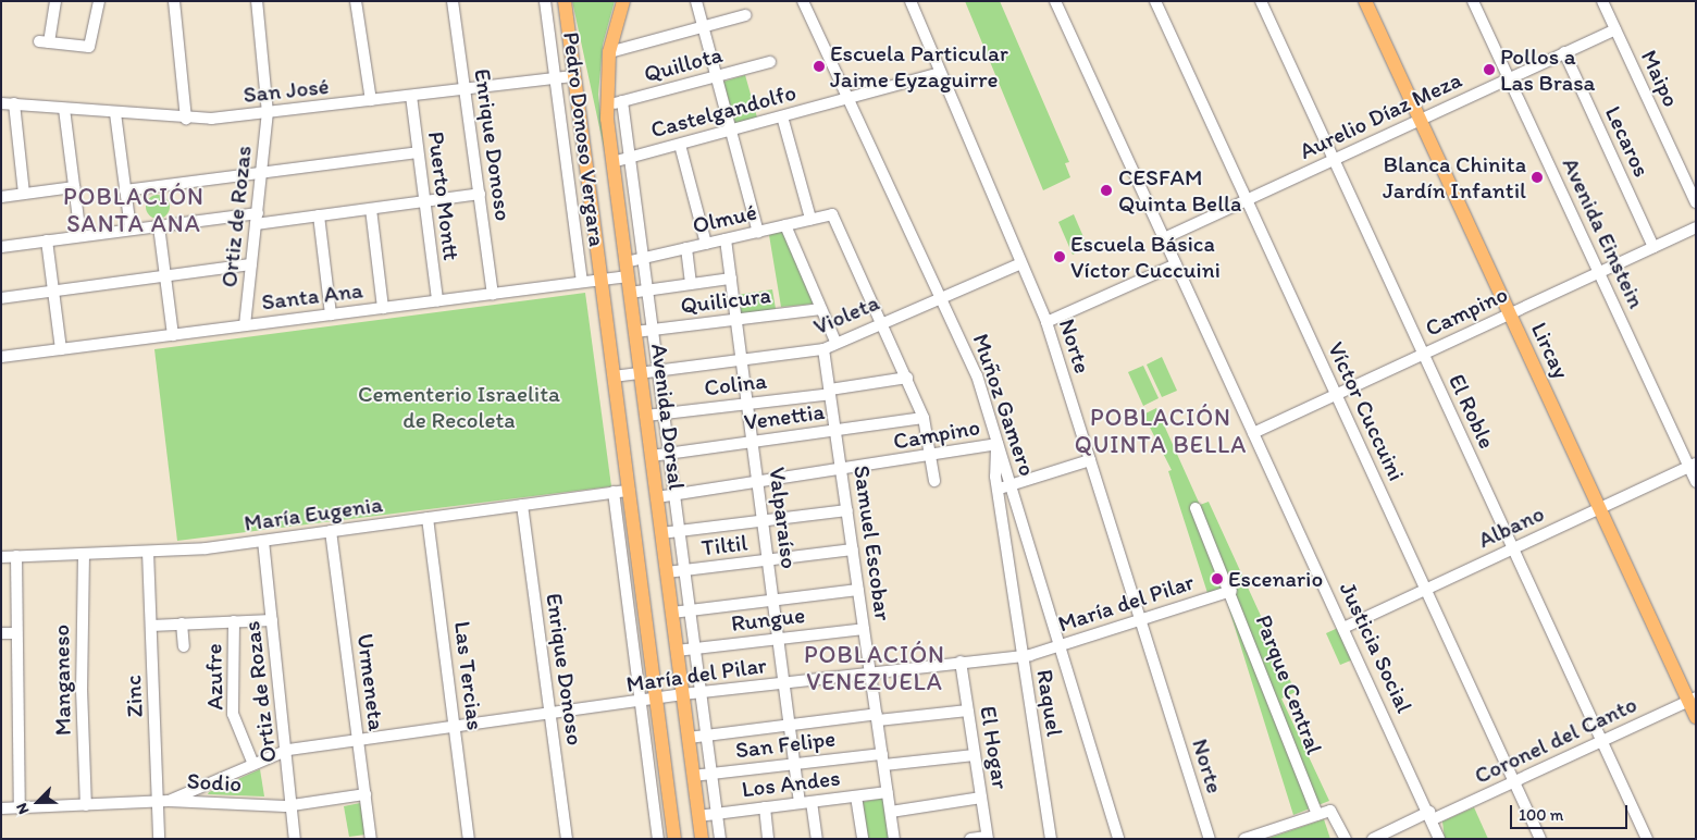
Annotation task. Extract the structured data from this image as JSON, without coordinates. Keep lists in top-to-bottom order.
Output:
{
  "streets": {
    "main road": ["Lircay", "Avenida Dorsal"],
    "street": [
      "Quillota",
      "Maipo",
      "San José",
      "Castelgandolfo",
      "Aurelio Díaz Meza",
      "Pedro Donoso Vergara",
      "Lecaros",
      "Enrique Donoso",
      "Puerto Montt",
      "Ortiz de Rozas",
      "Olmué",
      "Avenida Einstein",
      "Santa Ana",
      "Quilicura",
      "Campino",
      "Violeta",
      "Norte",
      "Colina",
      "Muñoz Gamero",
      "Víctor Cuccuini",
      "El Roble",
      "Venettia",
      "María Eugenia",
      "Valparaíso",
      "Albano",
      "Samuel Escobar",
      "Tiltil",
      "María del Pilar",
      "Rungue",
      "Justicia Social",
      "Las Tercias",
      "Azufre",
      "Manganeso",
      "Urmeneta",
      "Parque Central",
      "Zinc",
      "Raquel",
      "Coronel del Canto",
      "San Felipe",
      "El Hogar",
      "Sodio",
      "Los Andes"
    ]
  },
  "crossings": [
    ["Quillota", "Avenida Dorsal"],
    ["Maipo", "Aurelio Díaz Meza"],
    ["San José", "Pedro Donoso Vergara"],
    ["San José", "Enrique Donoso"],
    ["San José", "Puerto Montt"],
    ["San José", "Ortiz de Rozas"],
    ["San José", "Avenida Dorsal"],
    ["Castelgandolfo", "Norte"],
    ["Castelgandolfo", "Muñoz Gamero"],
    ["Castelgandolfo", "Avenida Dorsal"],
    ["Aurelio Díaz Meza", "Lecaros"],
    ["Aurelio Díaz Meza", "Avenida Einstein"],
    ["Aurelio Díaz Meza", "Lircay"],
    ["Aurelio Díaz Meza", "Víctor Cuccuini"],
    ["Aurelio Díaz Meza", "El Roble"],
    ["Aurelio Díaz Meza", "Justicia Social"],
    ["Pedro Donoso Vergara", "Santa Ana"],
    ["Lecaros", "Campino"],
    ["Enrique Donoso", "Santa Ana"],
    ["Enrique Donoso", "María Eugenia"],
    ["Enrique Donoso", "María del Pilar"],
    ["Puerto Montt", "Santa Ana"],
    ["Ortiz de Rozas", "Santa Ana"],
    ["Ortiz de Rozas", "María Eugenia"],
    ["Ortiz de Rozas", "María del Pilar"],
    ["Ortiz de Rozas", "Sodio"],
    ["Olmué", "Violeta"],
    ["Olmué", "Avenida Dorsal"],
    ["Olmué", "Valparaíso"],
    ["Avenida Einstein", "Campino"],
    ["Avenida Einstein", "Albano"],
    ["Santa Ana", "Avenida Dorsal"],
    ["Quilicura", "Avenida Dorsal"],
    ["Quilicura", "Valparaíso"],
    ["Campino", "Lircay"],
    ["Campino", "Muñoz Gamero"],
    ["Campino", "Víctor Cuccuini"],
    ["Campino", "El Roble"],
    ["Campino", "Avenida Dorsal"],
    ["Campino", "Valparaíso"],
    ["Campino", "Samuel Escobar"],
    ["Campino", "Justicia Social"],
    ["Campino", "Raquel"],
    ["Violeta", "Norte"],
    ["Violeta", "Muñoz Gamero"],
    ["Violeta", "Avenida Dorsal"],
    ["Violeta", "Valparaíso"],
    ["Violeta", "Samuel Escobar"],
    ["Norte", "María del Pilar"],
    ["Lircay", "Albano"],
    ["Lircay", "Coronel del Canto"],
    ["Colina", "Avenida Dorsal"],
    ["Colina", "Valparaíso"],
    ["Colina", "Samuel Escobar"],
    ["Muñoz Gamero", "María del Pilar"],
    ["Muñoz Gamero", "Raquel"],
    ["Víctor Cuccuini", "Albano"],
    ["Víctor Cuccuini", "Coronel del Canto"],
    ["El Roble", "Albano"],
    ["El Roble", "Coronel del Canto"],
    ["Avenida Dorsal", "Venettia"],
    ["Avenida Dorsal", "María Eugenia"],
    ["Avenida Dorsal", "Tiltil"],
    ["Avenida Dorsal", "María del Pilar"],
    ["Avenida Dorsal", "Rungue"],
    ["Avenida Dorsal", "San Felipe"],
    ["Avenida Dorsal", "Los Andes"],
    ["Venettia", "Valparaíso"],
    ["Venettia", "Samuel Escobar"],
    ["María Eugenia", "Las Tercias"],
    ["María Eugenia", "Manganeso"],
    ["María Eugenia", "Urmeneta"],
    ["María Eugenia", "Zinc"],
    ["Valparaíso", "Tiltil"],
    ["Valparaíso", "María del Pilar"],
    ["Valparaíso", "Rungue"],
    ["Valparaíso", "San Felipe"],
    ["Valparaíso", "Los Andes"],
    ["Albano", "Justicia Social"],
    ["Samuel Escobar", "Tiltil"],
    ["Samuel Escobar", "María del Pilar"],
    ["Samuel Escobar", "Rungue"],
    ["Samuel Escobar", "San Felipe"],
    ["Samuel Escobar", "Los Andes"],
    ["María del Pilar", "Las Tercias"],
    ["María del Pilar", "Azufre"],
    ["María del Pilar", "Manganeso"],
    ["María del Pilar", "Urmeneta"],
    ["María del Pilar", "Parque Central"],
    ["María del Pilar", "Zinc"],
    ["María del Pilar", "Raquel"],
    ["María del Pilar", "El Hogar"],
    ["María del Pilar", "Sodio"],
    ["Justicia Social", "Coronel del Canto"],
    ["Urmeneta", "Sodio"],
    ["Zinc", "Sodio"],
    ["San Felipe", "El Hogar"]
  ],
  "districts": ["POBLACIÓN SANTA ANA", "POBLACIÓN QUINTA BELLA", "POBLACIÓN VENEZUELA"],
  "parks": ["Cementerio Israelita de Recoleta"],
  "places": [
    "Escuela Particular Jaime Eyzaguirre",
    "Pollos a Las Brasa",
    "Blanca Chinita Jardín Infantil",
    "CESFAM Quinta Bella",
    "Escuela Básica Víctor Cuccuini",
    "Escenario"
  ],
  "scale_bar": "100 m",
  "north": "bottom left"
}
